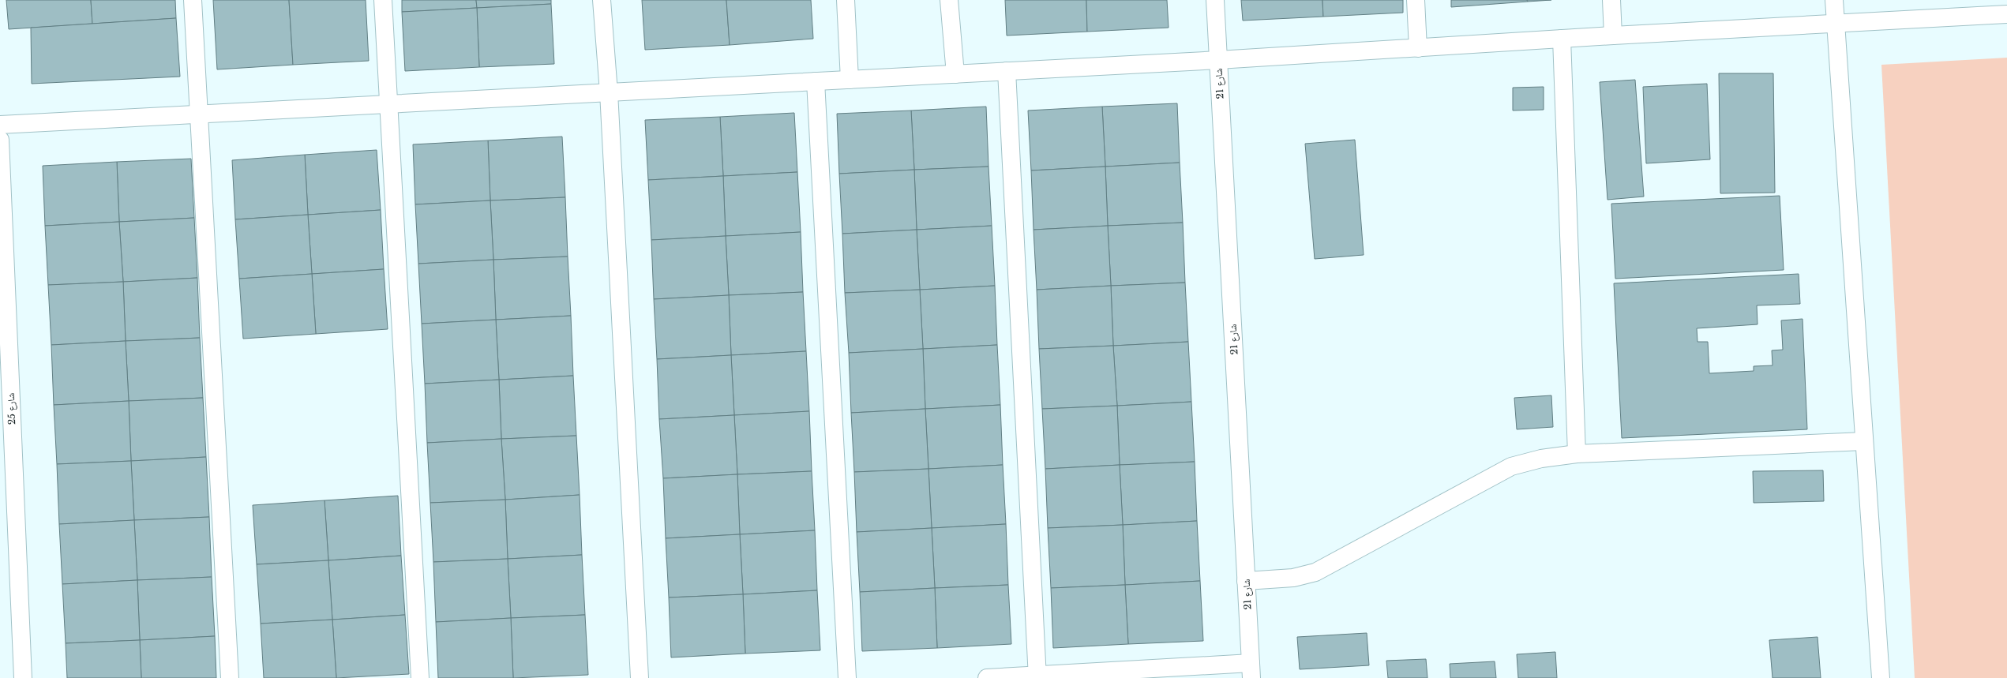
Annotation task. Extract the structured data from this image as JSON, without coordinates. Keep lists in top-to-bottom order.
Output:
{
  "streets": {
    "street": ["شارع 21", "شارع 25"]
  }
}
